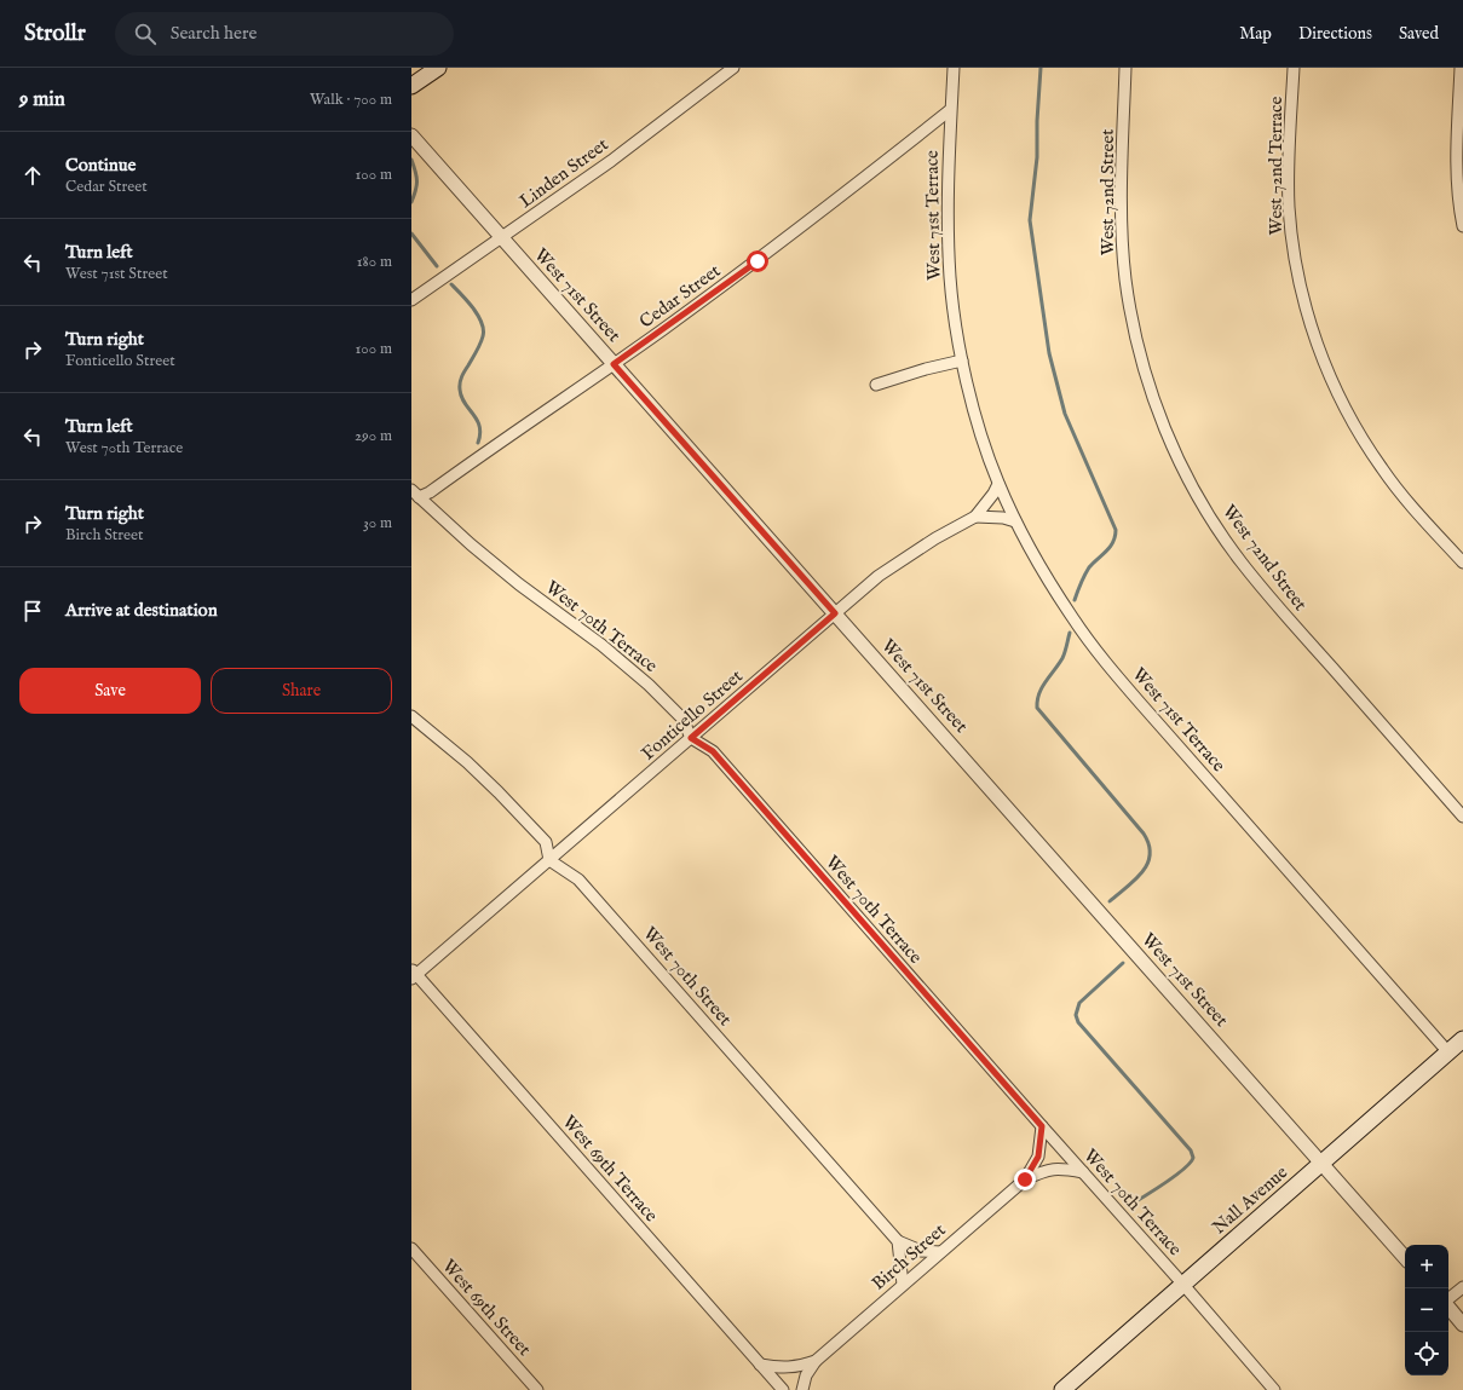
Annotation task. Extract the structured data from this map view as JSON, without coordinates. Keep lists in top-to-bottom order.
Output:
{
  "streets": {
    "main road": ["Nall Avenue"],
    "street": [
      "West 72nd Terrace",
      "Linden Street",
      "West 72nd Street",
      "West 71st Terrace",
      "West 71st Street",
      "Cedar Street",
      "West 70th Terrace",
      "Fonticello Street",
      "West 70th Street",
      "West 69th Terrace",
      "Birch Street",
      "West 69th Street"
    ]
  },
  "crossings": [
    ["Linden Street", "West 71st Street"],
    ["West 71st Terrace", "Cedar Street"],
    ["West 71st Terrace", "Fonticello Street"],
    ["West 71st Terrace", "Nall Avenue"],
    ["West 71st Street", "Cedar Street"],
    ["West 71st Street", "Fonticello Street"],
    ["West 71st Street", "Nall Avenue"],
    ["Cedar Street", "West 70th Terrace"],
    ["West 70th Terrace", "Fonticello Street"],
    ["West 70th Terrace", "Nall Avenue"],
    ["West 70th Terrace", "Birch Street"],
    ["Fonticello Street", "West 70th Street"],
    ["Fonticello Street", "West 69th Terrace"],
    ["West 69th Terrace", "Birch Street"]
  ],
  "page": {
    "header": "Strollr",
    "search": "Search here",
    "nav": ["Map", "Directions", "Saved"],
    "heading": ["9 min", "Walk · 700 m"],
    "list": [
      ["Continue", "Cedar Street", "100 m"],
      ["Turn left", "West 71st Street", "180 m"],
      ["Turn right", "Fonticello Street", "100 m"],
      ["Turn left", "West 70th Terrace", "290 m"],
      ["Turn right", "Birch Street", "30 m"],
      "Arrive at destination"
    ],
    "buttons": ["Save", "Share"],
    "map_buttons": ["+", "−"]
  }
}
